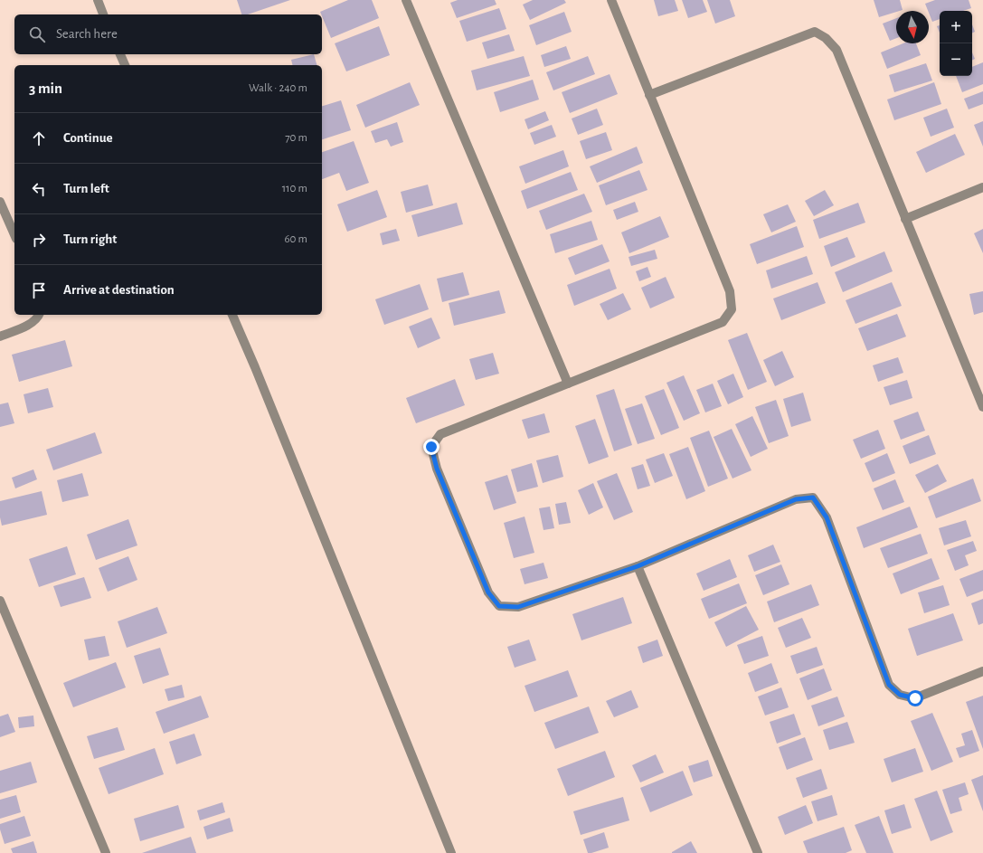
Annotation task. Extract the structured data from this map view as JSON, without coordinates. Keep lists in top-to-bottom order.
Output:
{
  "north": "bottom",
  "page": {
    "map_buttons": ["+", "−"],
    "search": "Search here",
    "heading": ["3 min", "Walk · 240 m"],
    "list": [
      ["Continue", "70 m"],
      ["Turn left", "110 m"],
      ["Turn right", "60 m"],
      "Arrive at destination"
    ]
  }
}
